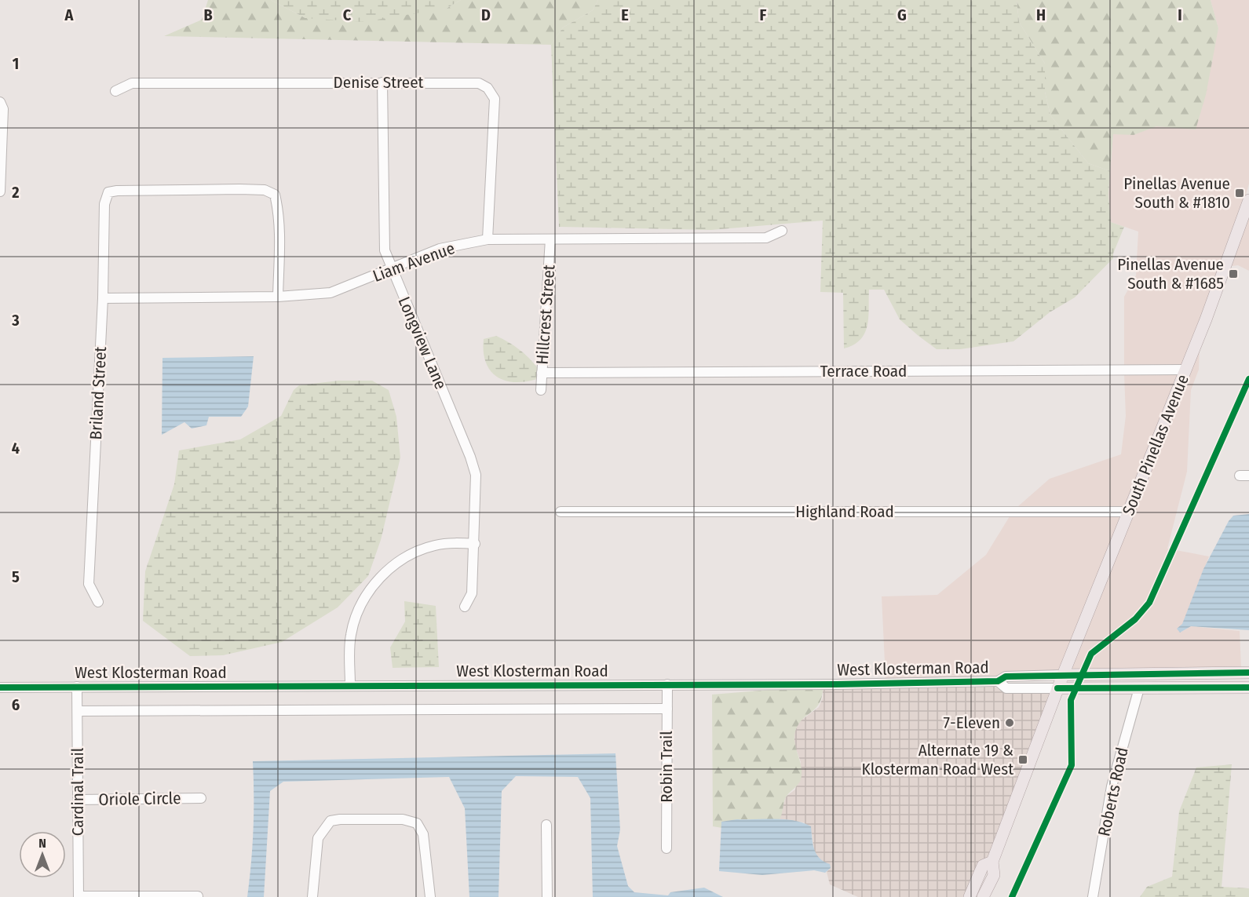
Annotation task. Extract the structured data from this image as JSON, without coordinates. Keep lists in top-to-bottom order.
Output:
{
  "streets": {
    "main road": ["South Pinellas Avenue"],
    "street": [
      "Denise Street",
      "Liam Avenue",
      "Hillcrest Street",
      "Longview Lane",
      "Terrace Road",
      "Briland Street",
      "Highland Road",
      "West Klosterman Road",
      "Robin Trail",
      "Cardinal Trail",
      "Roberts Road",
      "Oriole Circle"
    ]
  },
  "crossings": [
    ["Denise Street", "Liam Avenue"],
    ["Denise Street", "Longview Lane"],
    ["Liam Avenue", "Hillcrest Street"],
    ["Liam Avenue", "Longview Lane"],
    ["Liam Avenue", "Briland Street"],
    ["Hillcrest Street", "Terrace Road"],
    ["Terrace Road", "South Pinellas Avenue"],
    ["South Pinellas Avenue", "Highland Road"],
    ["South Pinellas Avenue", "West Klosterman Road"],
    ["West Klosterman Road", "Robin Trail"],
    ["West Klosterman Road", "Cardinal Trail"],
    ["Cardinal Trail", "Oriole Circle"]
  ],
  "places": {
    "transit": ["Pinellas Avenue South & #1810", "Pinellas Avenue South & #1685", "Alternate 19 & Klosterman Road West"],
    "other": ["7-Eleven"]
  },
  "north": "top",
  "grid": {
    "columns": [
      "A",
      "B",
      "C",
      "D",
      "E",
      "F",
      "G",
      "H",
      "I"
    ],
    "rows": [
      "1",
      "2",
      "3",
      "4",
      "5",
      "6"
    ]
  }
}
